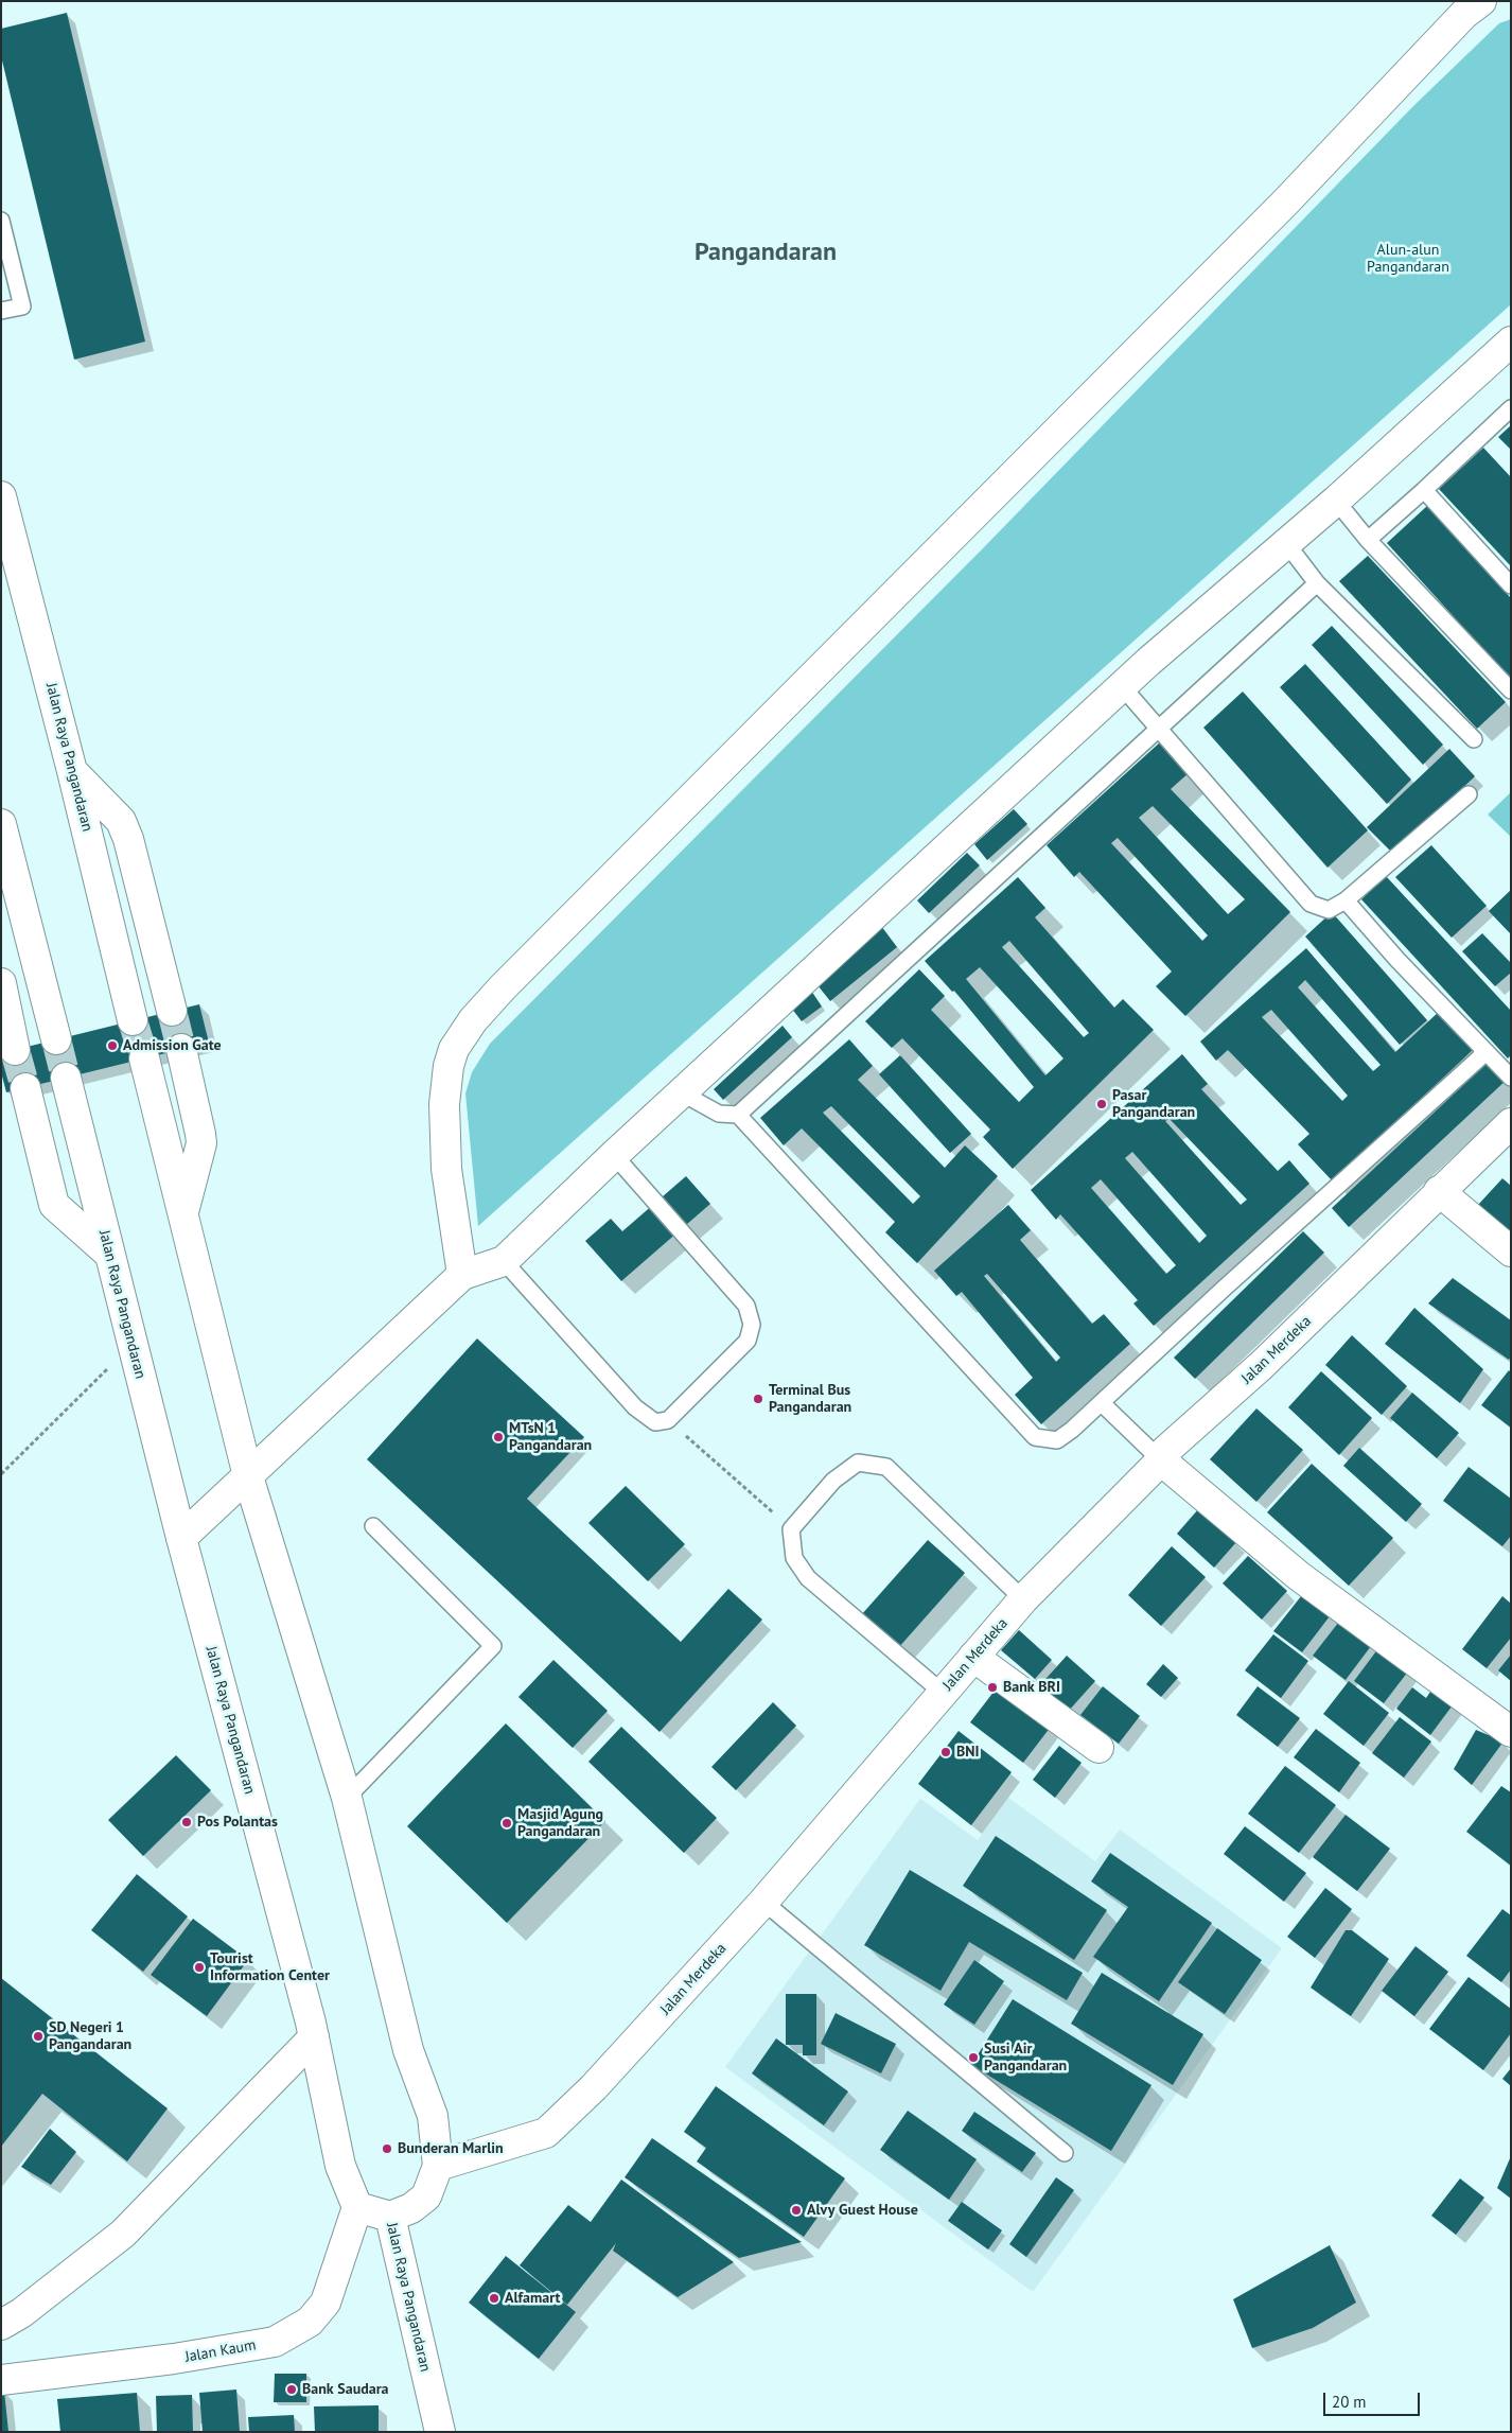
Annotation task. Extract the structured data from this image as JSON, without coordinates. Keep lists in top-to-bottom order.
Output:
{
  "streets": {
    "main road": ["Jalan Raya Pangandaran", "Jalan Merdeka", "Jalan Kaum"]
  },
  "crossings": [
    ["Jalan Raya Pangandaran", "Jalan Kaum"]
  ],
  "districts": ["Pangandaran"],
  "parks": ["Alun-alun Pangandaran"],
  "places": [
    "Admission Gate",
    "Pasar Pangandaran",
    "Terminal Bus Pangandaran",
    "MTsN 1 Pangandaran",
    "Bank BRI",
    "BNI",
    "Pos Polantas",
    "Masjid Agung Pangandaran",
    "Tourist Information Center",
    "SD Negeri 1 Pangandaran",
    "Susi Air Pangandaran",
    "Bunderan Marlin",
    "Alvy Guest House",
    "Alfamart",
    "Bank Saudara"
  ],
  "scale_bar": "20 m"
}
